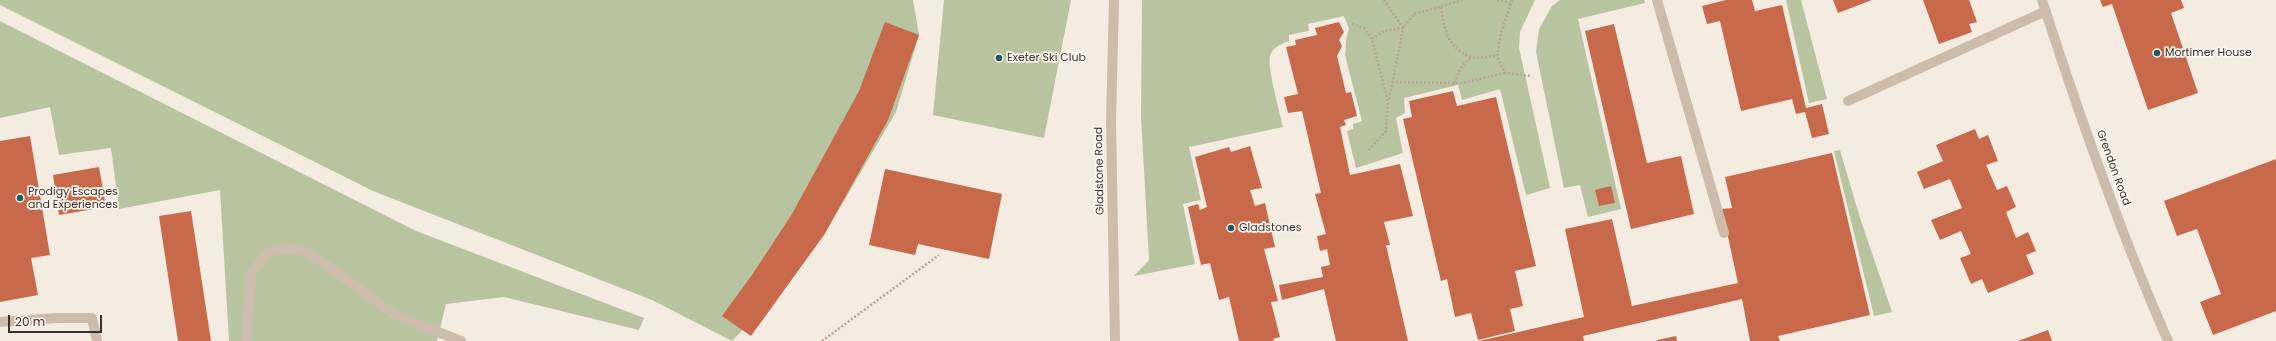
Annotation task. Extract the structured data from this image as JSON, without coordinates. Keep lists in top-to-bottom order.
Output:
{
  "streets": {
    "street": ["Grendon Road", "Gladstone Road"]
  },
  "places": [
    "Mortimer House",
    "Exeter Ski Club",
    "Prodigy Escapes and Experiences",
    "Gladstones"
  ],
  "scale_bar": "20 m"
}
